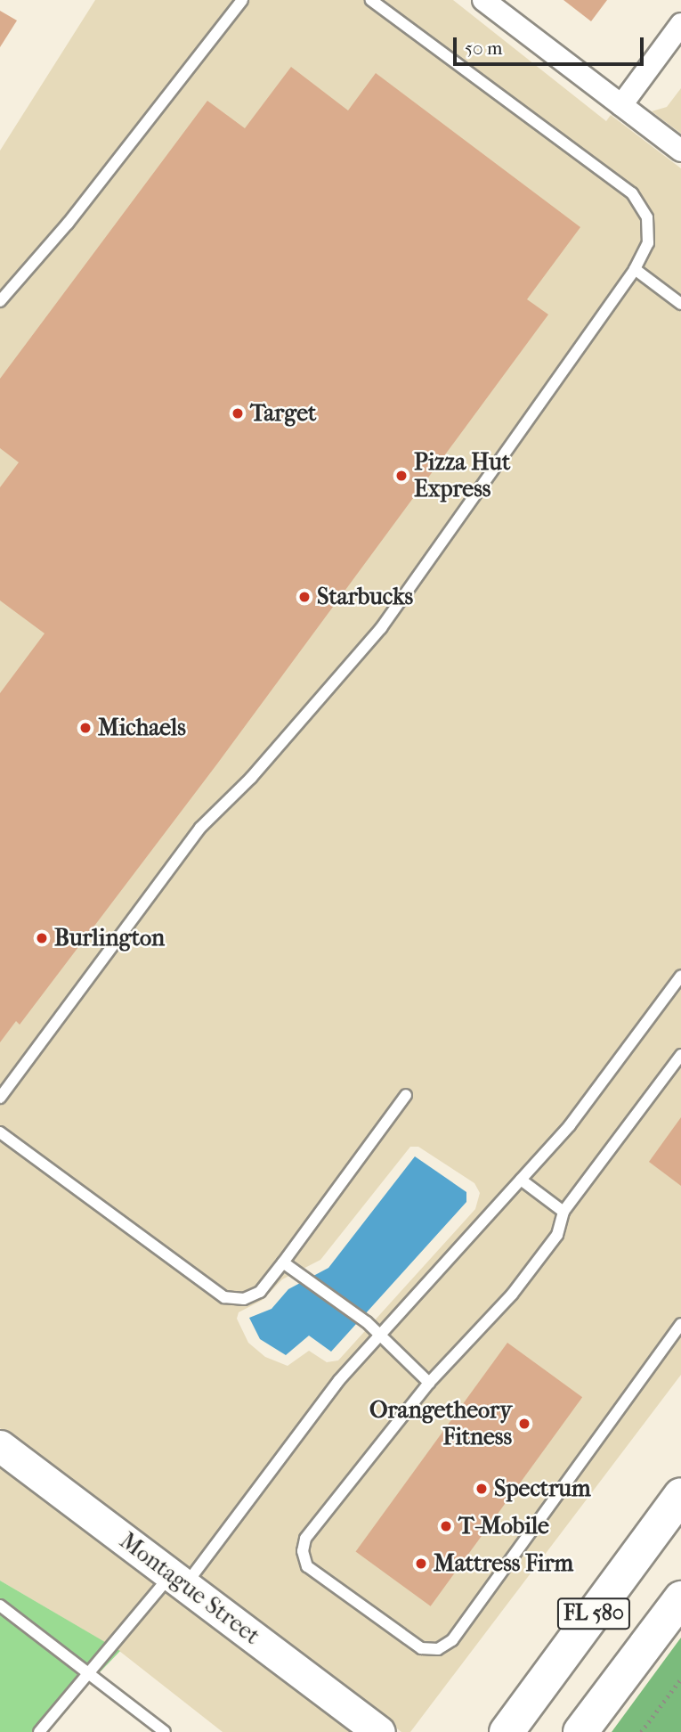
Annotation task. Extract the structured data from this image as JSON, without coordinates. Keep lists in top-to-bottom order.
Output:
{
  "streets": {
    "main road": ["FL 580"],
    "street": ["Montague Street"]
  },
  "places": [
    "Target",
    "Pizza Hut Express",
    "Starbucks",
    "Michaels",
    "Burlington",
    "Orangetheory Fitness",
    "Spectrum",
    "T-Mobile",
    "Mattress Firm"
  ],
  "scale_bar": "50 m"
}
